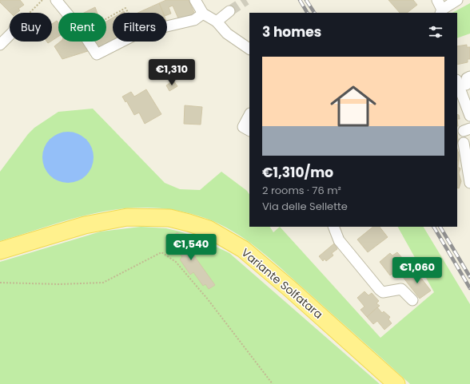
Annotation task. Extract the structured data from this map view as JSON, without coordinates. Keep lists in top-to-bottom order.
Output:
{
  "streets": {
    "main road": ["Variante Solfatara"]
  },
  "page": {
    "chip": ["Buy", "Rent", "Filters"],
    "heading": "3 homes",
    "list": [
      {
        "name": "€1,310/mo",
        "note": "2 rooms · 76 m² · Via delle Sellette"
      }
    ],
    "price": ["€1,310", "€1,540", "€1,060"]
  }
}
